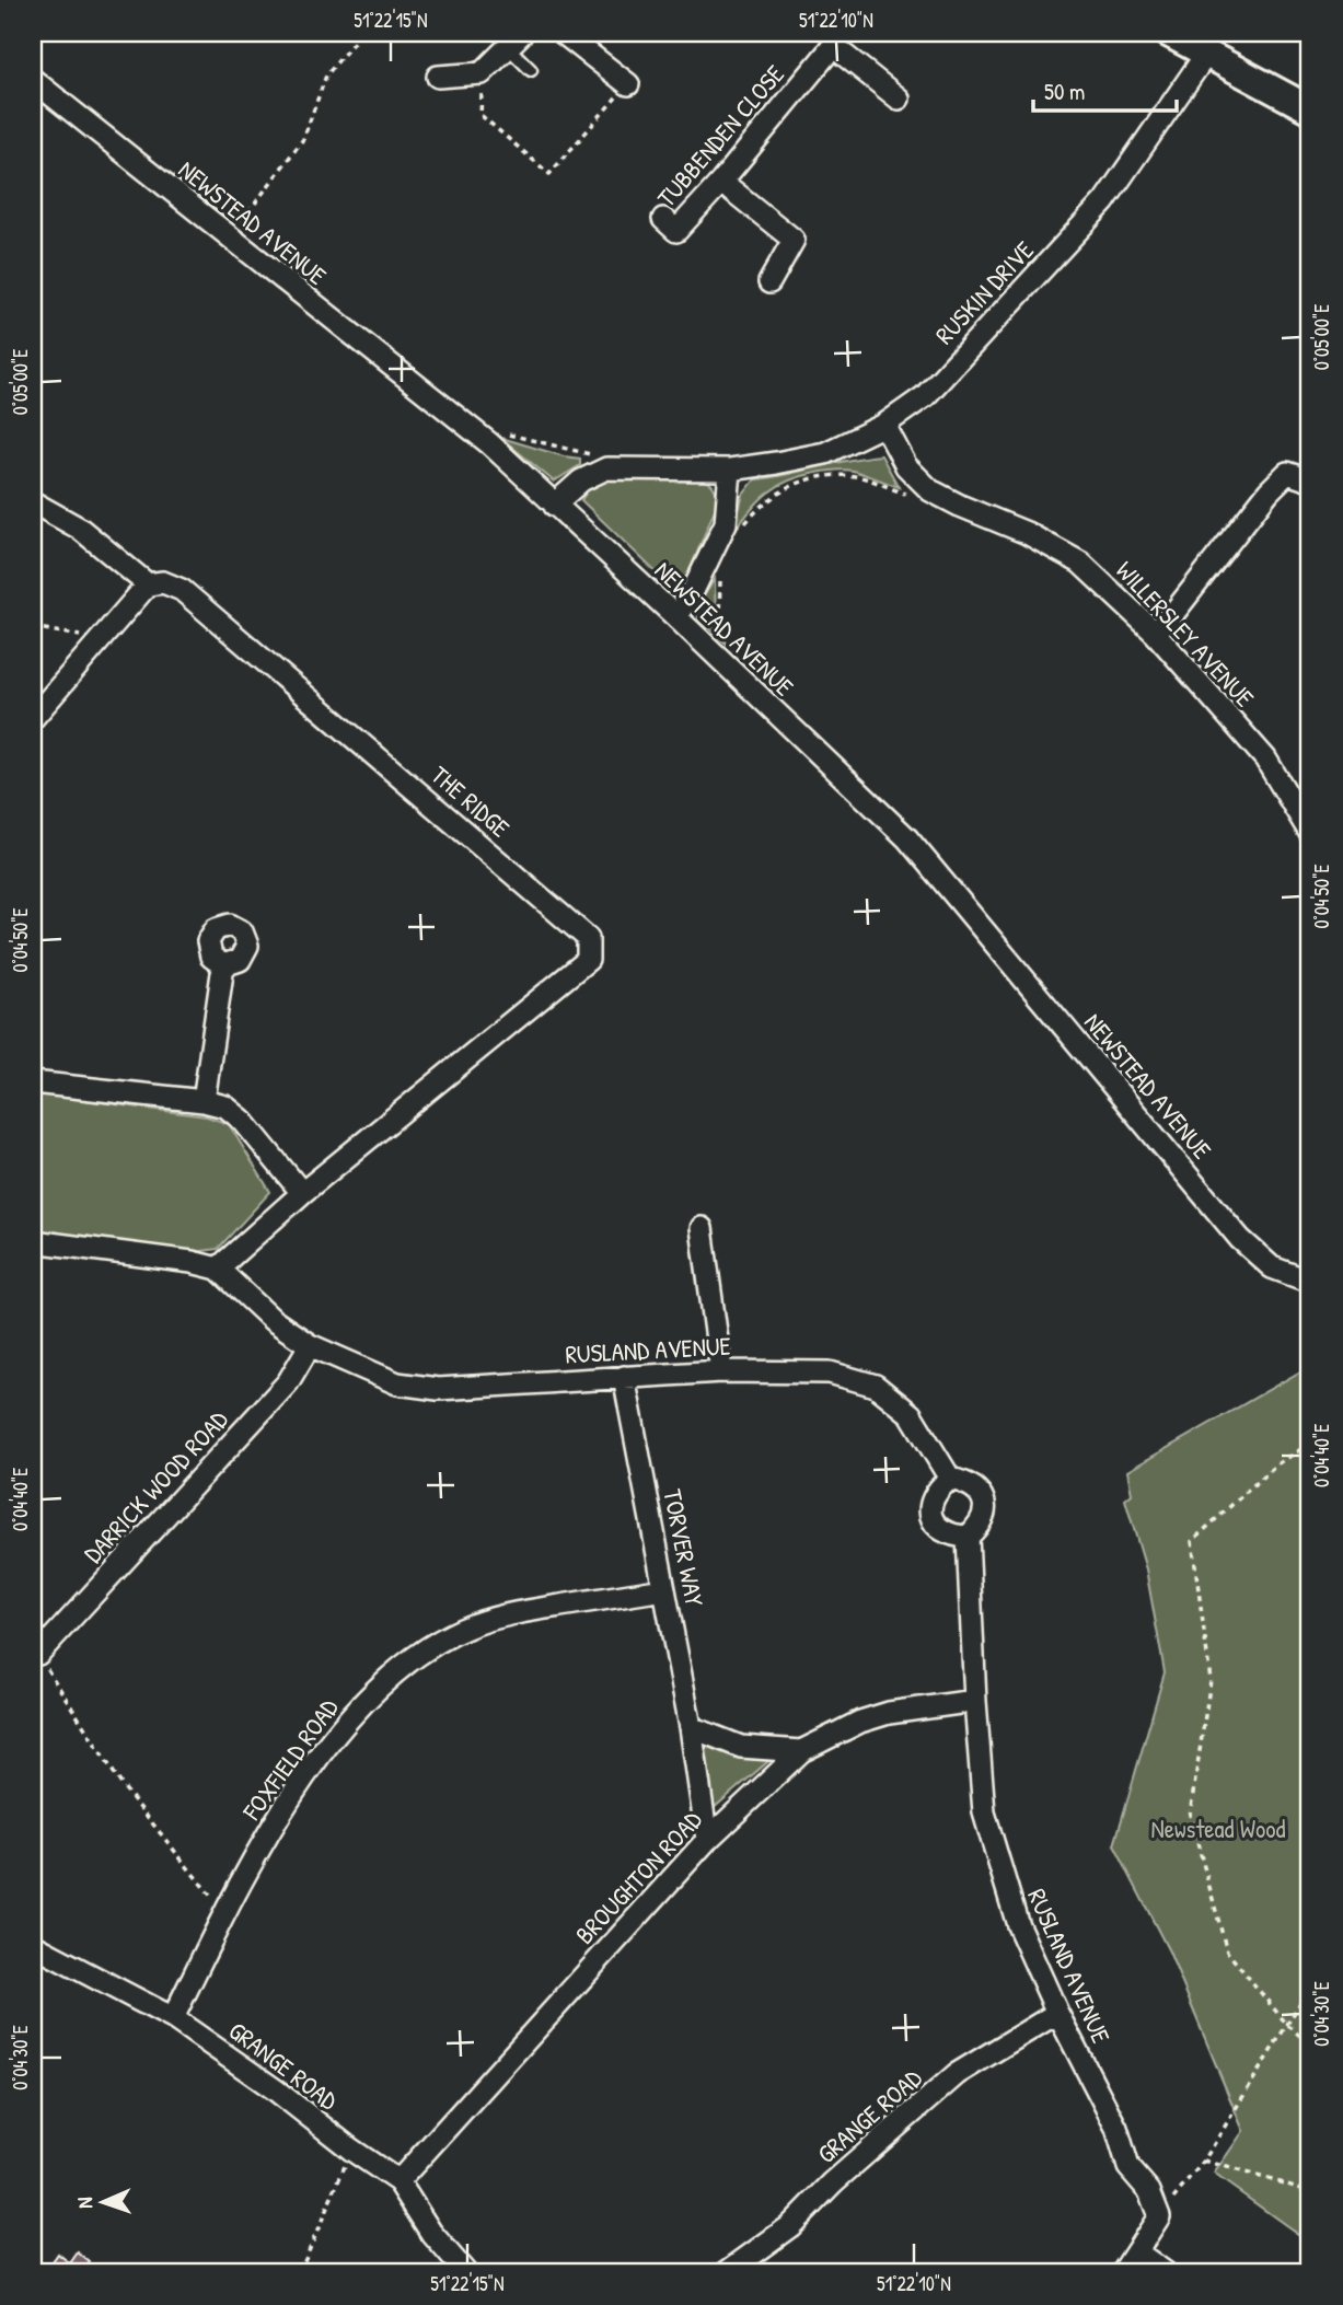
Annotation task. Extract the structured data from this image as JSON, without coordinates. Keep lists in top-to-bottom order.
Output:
{
  "streets": {
    "street": [
      "TUBBENDEN CLOSE",
      "NEWSTEAD AVENUE",
      "RUSKIN DRIVE",
      "WILLERSLEY AVENUE",
      "THE RIDGE",
      "RUSLAND AVENUE",
      "DARRICK WOOD ROAD",
      "TORVER WAY",
      "FOXFIELD ROAD",
      "BROUGHTON ROAD",
      "GRANGE ROAD"
    ]
  },
  "crossings": [
    ["RUSKIN DRIVE", "WILLERSLEY AVENUE"],
    ["RUSLAND AVENUE", "DARRICK WOOD ROAD"],
    ["RUSLAND AVENUE", "TORVER WAY"],
    ["RUSLAND AVENUE", "BROUGHTON ROAD"],
    ["RUSLAND AVENUE", "GRANGE ROAD"],
    ["TORVER WAY", "FOXFIELD ROAD"],
    ["TORVER WAY", "BROUGHTON ROAD"],
    ["FOXFIELD ROAD", "GRANGE ROAD"],
    ["BROUGHTON ROAD", "GRANGE ROAD"]
  ],
  "parks": ["Newstead Wood"],
  "scale_bar": "50 m",
  "north": "left",
  "coordinates": [
    "51°22'15\"N",
    "51°22'10\"N",
    "0°05'00\"E",
    "0°04'50\"E",
    "0°04'40\"E",
    "0°04'30\"E"
  ]
}
